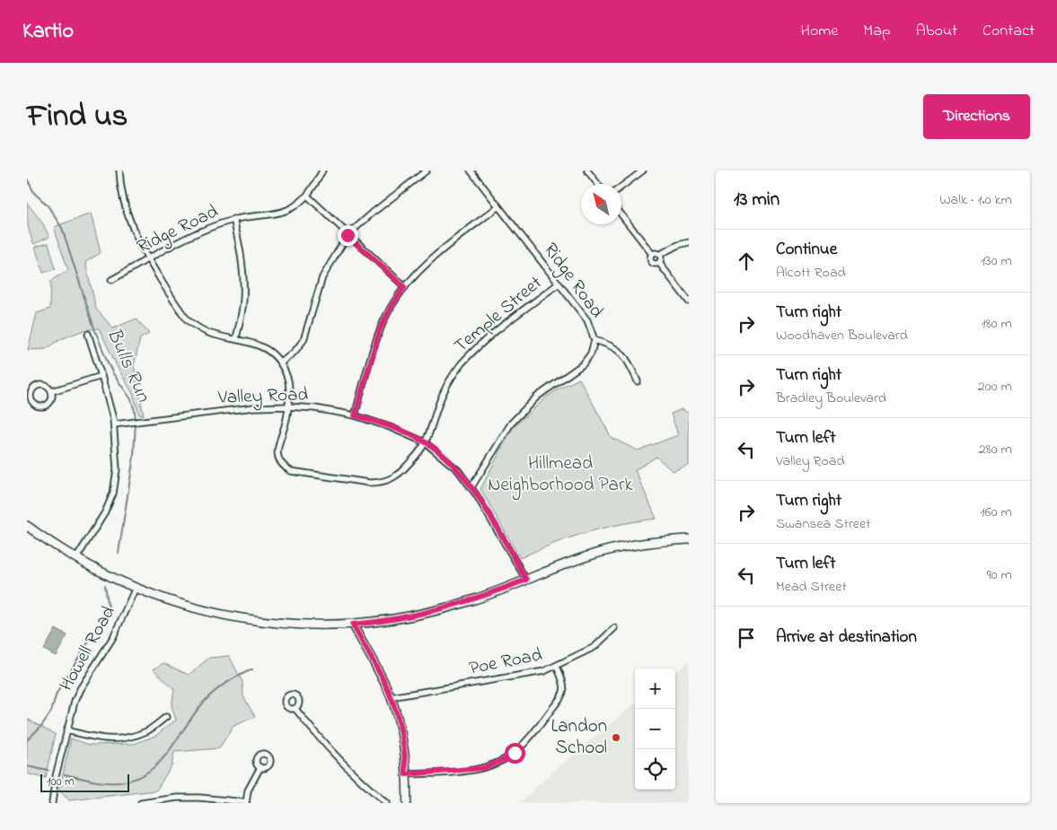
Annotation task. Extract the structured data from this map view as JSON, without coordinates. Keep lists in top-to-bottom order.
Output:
{
  "streets": {
    "street": [
      "Ridge Road",
      "Temple Street",
      "Valley Road",
      "Howell Road",
      "Poe Road"
    ]
  },
  "crossings": [
    ["Ridge Road", "Temple Street"],
    ["Ridge Road", "Valley Road"],
    ["Temple Street", "Valley Road"]
  ],
  "water": ["Bulls Run"],
  "parks": ["Hillmead Neighborhood Park"],
  "places": ["Landon School"],
  "scale_bar": "100 m",
  "north": "top left",
  "page": {
    "header": "Kartio",
    "nav": [
      "Home",
      "Map",
      "About",
      "Contact"
    ],
    "title": "Find us",
    "buttons": "Directions",
    "heading": ["13 min", "Walk · 1.0 km"],
    "list": [
      ["Continue", "Alcott Road", "130 m"],
      ["Turn right", "Woodhaven Boulevard", "180 m"],
      ["Turn right", "Bradley Boulevard", "200 m"],
      ["Turn left", "Valley Road", "280 m"],
      ["Turn right", "Swansea Street", "160 m"],
      ["Turn left", "Mead Street", "90 m"],
      "Arrive at destination"
    ],
    "map_buttons": ["+", "−"],
    "scale": "100 m"
  }
}
